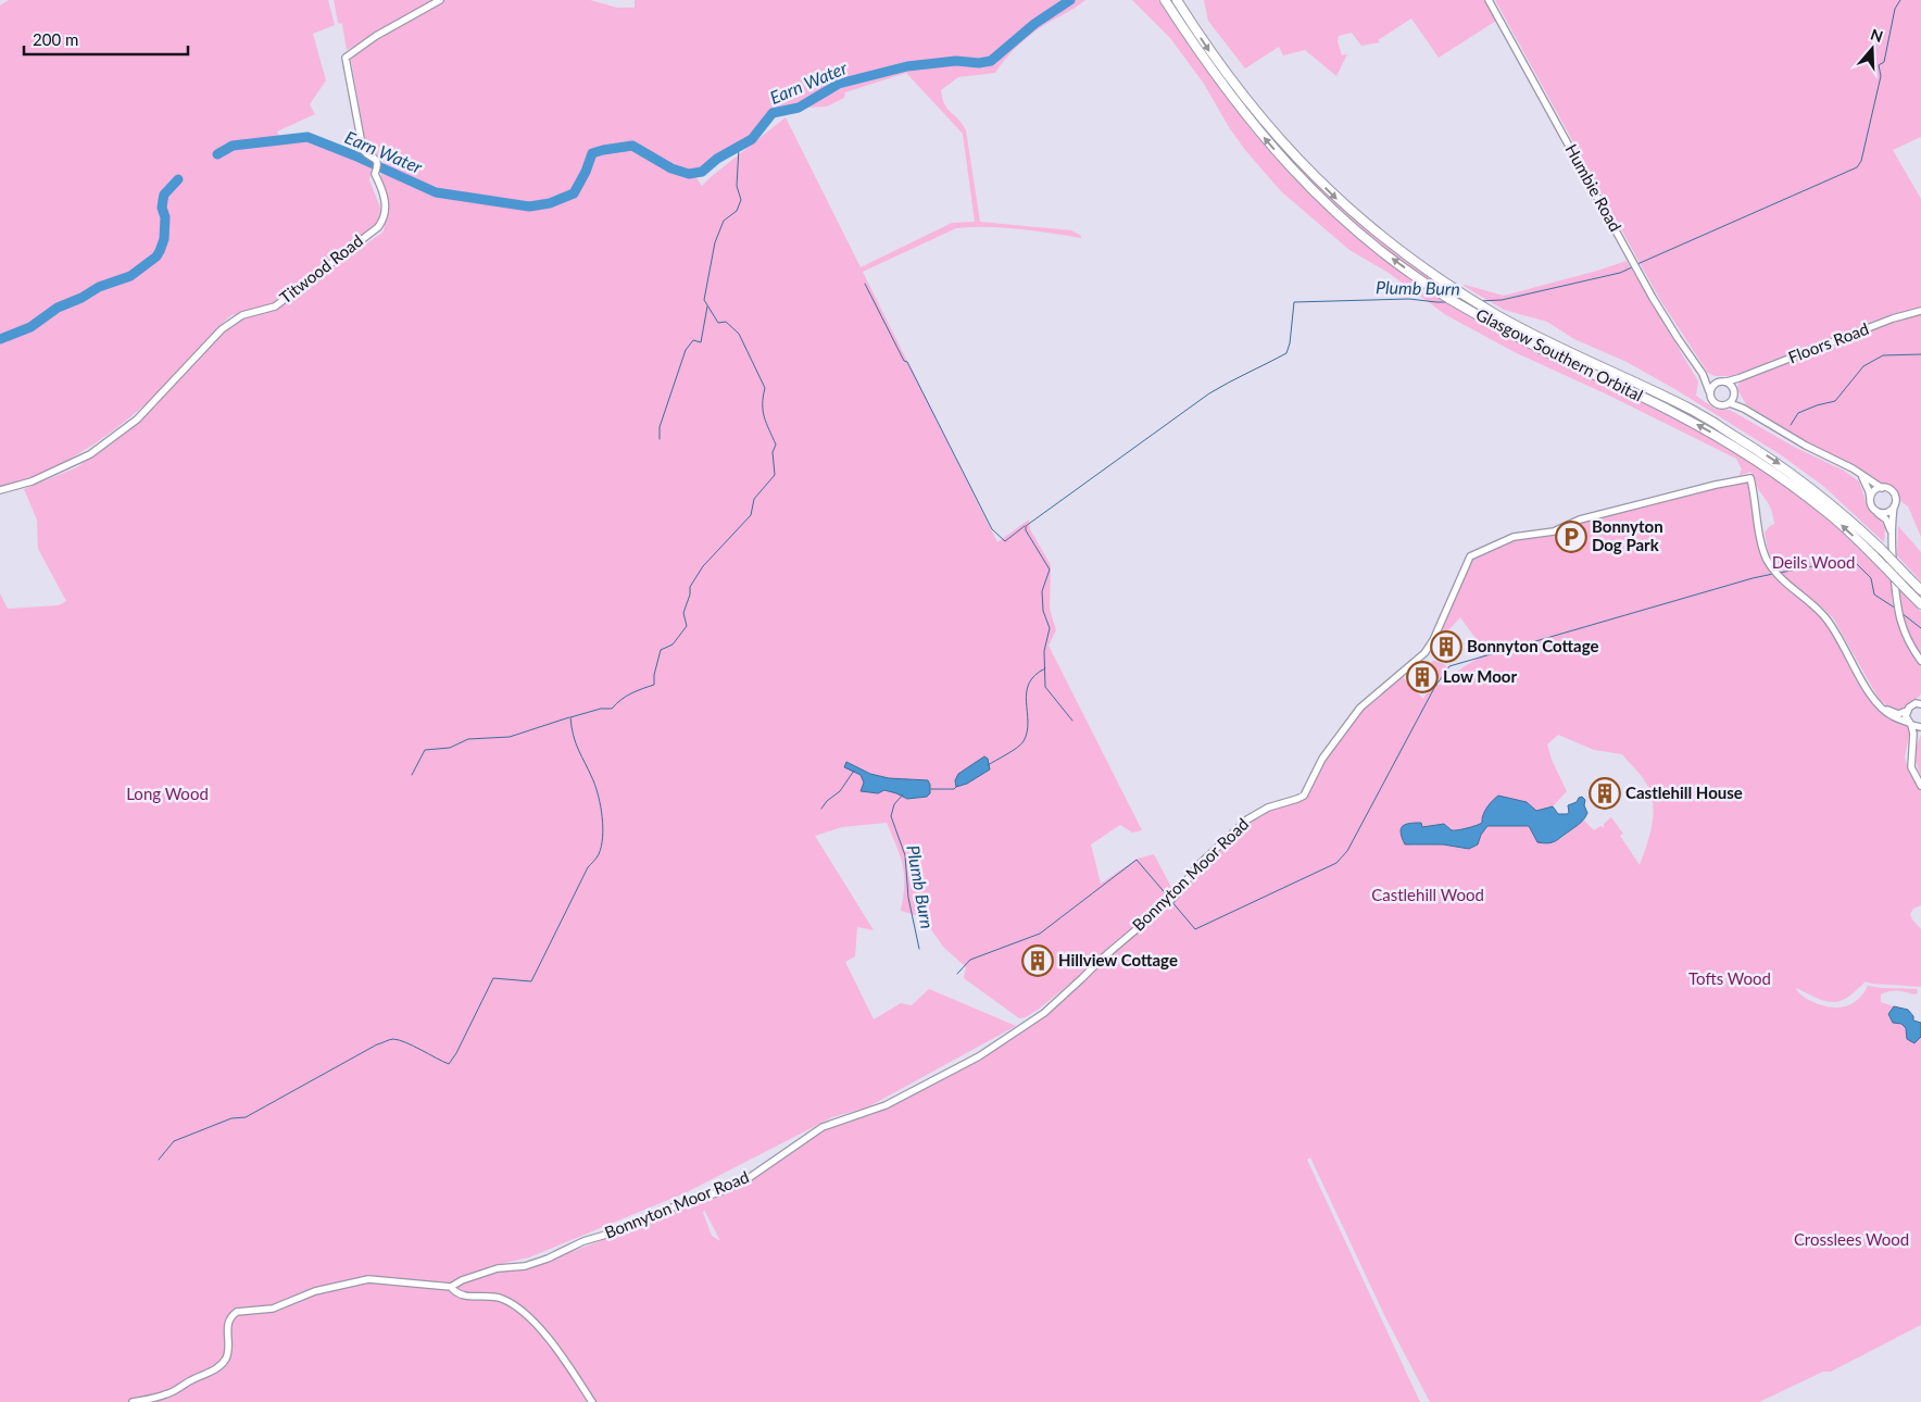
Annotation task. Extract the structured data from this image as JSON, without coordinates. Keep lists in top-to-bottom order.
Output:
{
  "streets": {
    "highway": ["Glasgow Southern Orbital"],
    "street": [
      "Humbie Road",
      "Titwood Road",
      "Floors Road",
      "Bonnyton Moor Road"
    ]
  },
  "crossings": [
    ["Humbie Road", "Floors Road"]
  ],
  "water": ["Earn Water", "Plumb Burn"],
  "parks": [
    "Deils Wood",
    "Long Wood",
    "Castlehill Wood",
    "Tofts Wood",
    "Crosslees Wood"
  ],
  "places": {
    "parking": ["Bonnyton Dog Park"],
    "building": [
      "Bonnyton Cottage",
      "Low Moor",
      "Castlehill House",
      "Hillview Cottage"
    ]
  },
  "scale_bar": "200 m",
  "north": "top"
}
